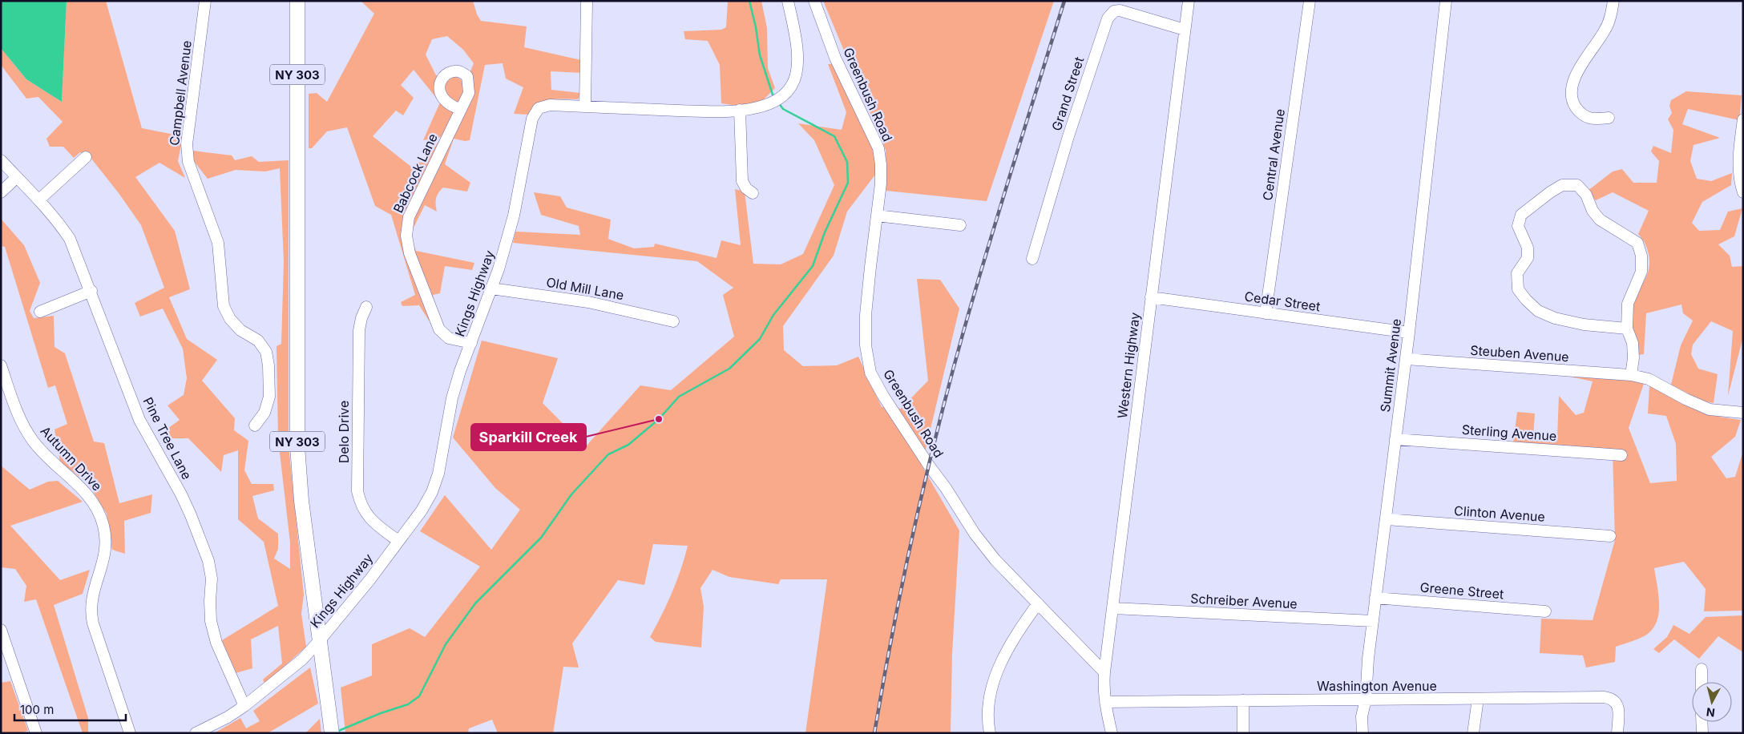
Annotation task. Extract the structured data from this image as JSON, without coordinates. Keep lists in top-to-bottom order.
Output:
{
  "streets": {
    "main road": ["NY 303"],
    "street": [
      "Campbell Avenue",
      "Grand Street",
      "Greenbush Road",
      "Central Avenue",
      "Babcock Lane",
      "Old Mill Lane",
      "Kings Highway",
      "Cedar Street",
      "Steuben Avenue",
      "Western Highway",
      "Summit Avenue",
      "Delo Drive",
      "Sterling Avenue",
      "Pine Tree Lane",
      "Autumn Drive",
      "Clinton Avenue",
      "Greene Street",
      "Schreiber Avenue",
      "Washington Avenue"
    ]
  },
  "crossings": [
    ["NY 303", "Kings Highway"],
    ["Grand Street", "Western Highway"],
    ["Greenbush Road", "Western Highway"],
    ["Central Avenue", "Cedar Street"],
    ["Babcock Lane", "Kings Highway"],
    ["Old Mill Lane", "Kings Highway"],
    ["Kings Highway", "Delo Drive"],
    ["Kings Highway", "Pine Tree Lane"],
    ["Cedar Street", "Western Highway"],
    ["Cedar Street", "Summit Avenue"],
    ["Steuben Avenue", "Summit Avenue"],
    ["Western Highway", "Schreiber Avenue"],
    ["Western Highway", "Washington Avenue"],
    ["Summit Avenue", "Sterling Avenue"],
    ["Summit Avenue", "Clinton Avenue"],
    ["Summit Avenue", "Greene Street"],
    ["Summit Avenue", "Schreiber Avenue"],
    ["Summit Avenue", "Washington Avenue"]
  ],
  "places": ["Sparkill Creek"],
  "scale_bar": "100 m",
  "north": "bottom"
}
